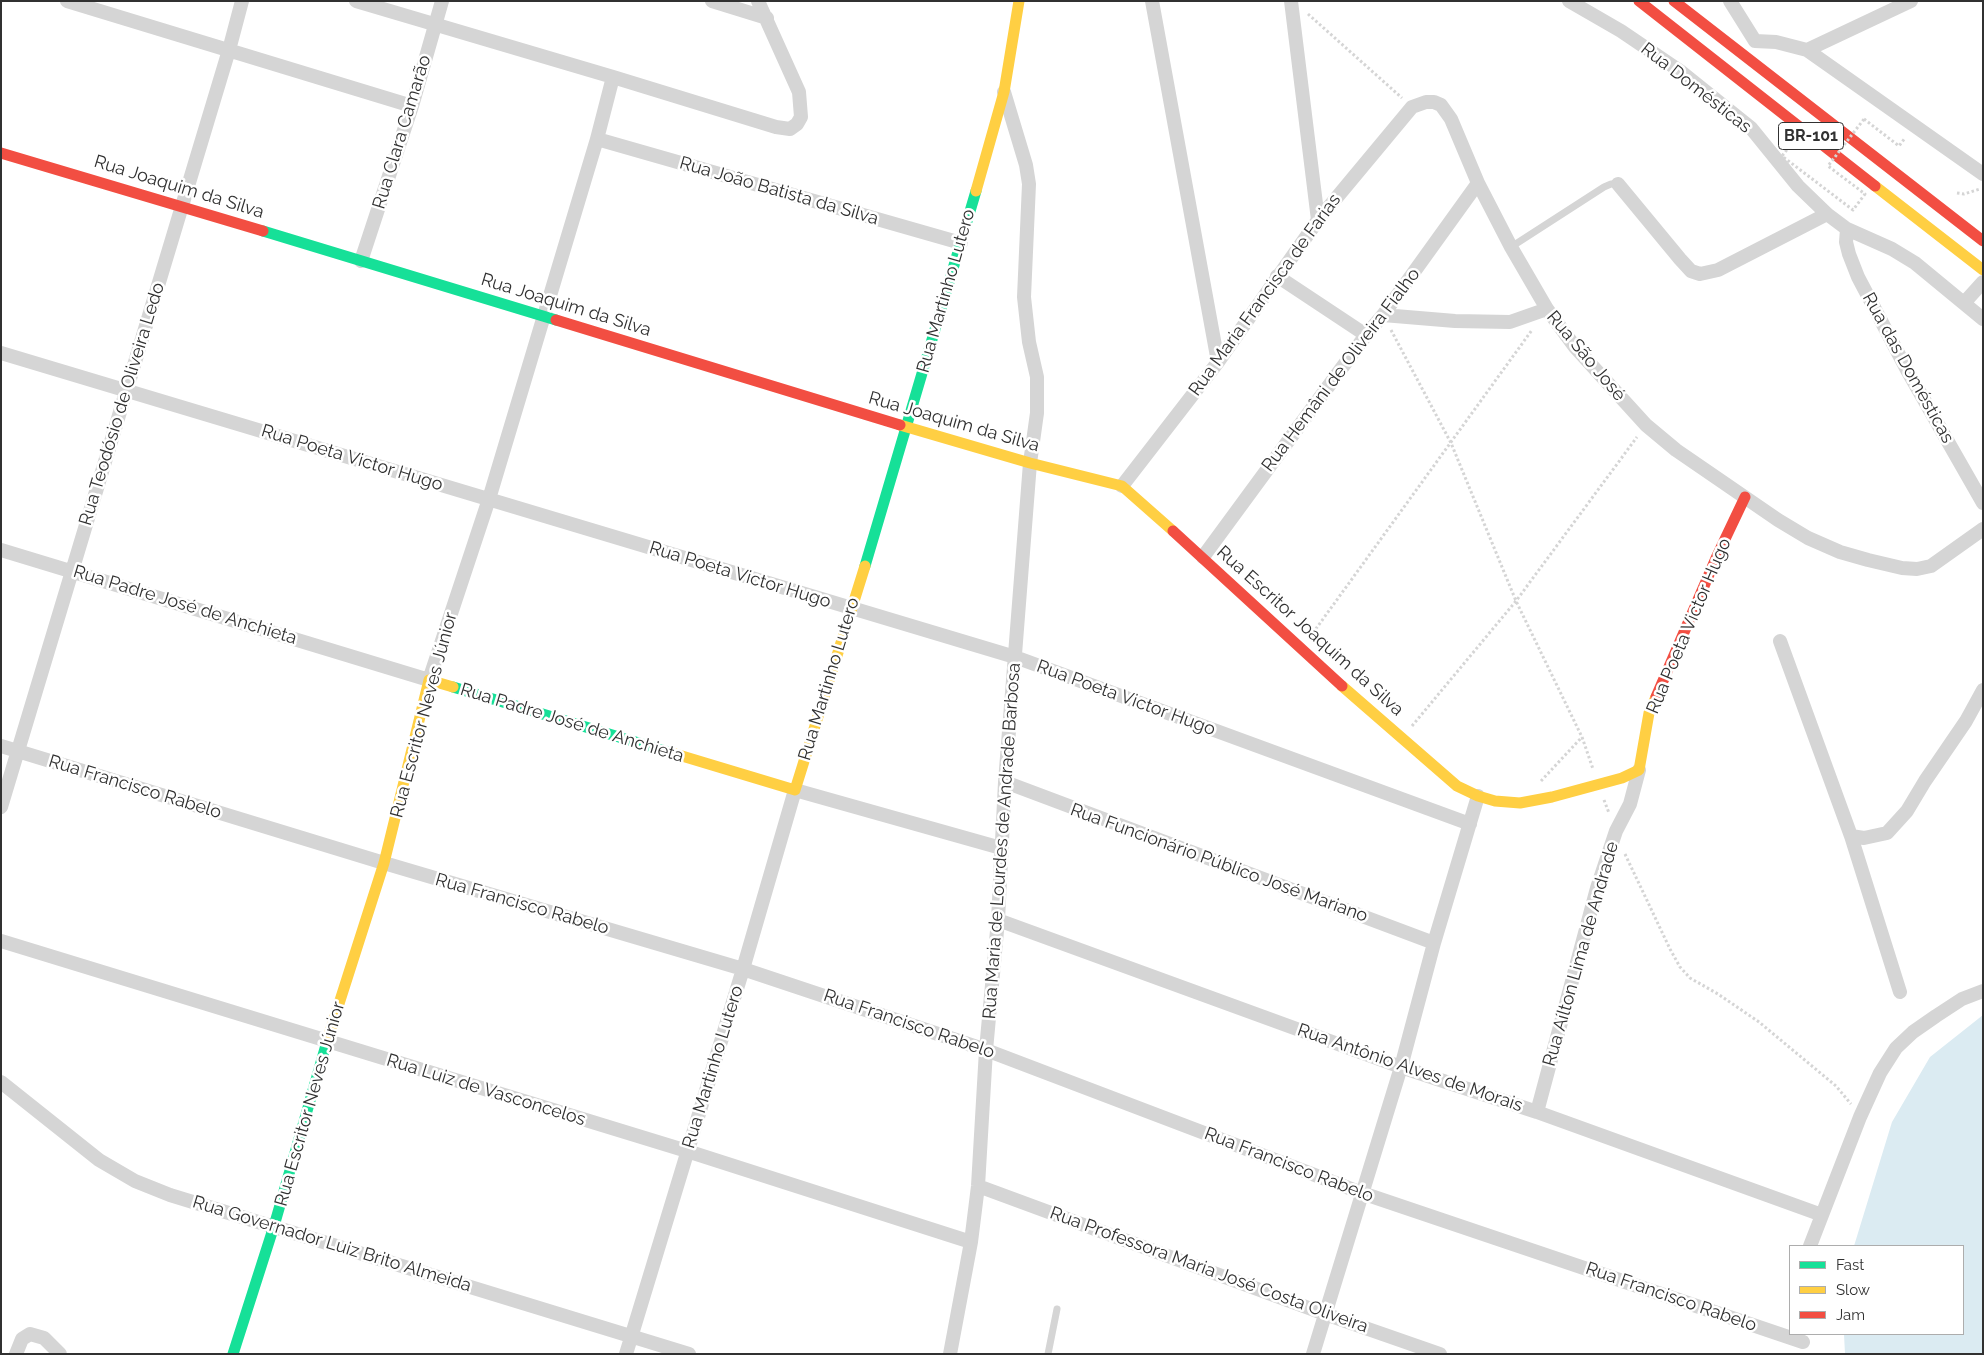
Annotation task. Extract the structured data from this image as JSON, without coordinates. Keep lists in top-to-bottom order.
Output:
{
  "streets": {
    "main road": [
      "BR-101",
      "Rua Joaquim da Silva",
      "Rua Martinho Lutero",
      "Rua Poeta Victor Hugo",
      "Rua Padre José de Anchieta",
      "Rua Escritor Joaquim da Silva",
      "Rua Escritor Neves Júnior"
    ],
    "street": [
      "Rua Domésticas",
      "Rua Clara Camarão",
      "Rua João Batista da Silva",
      "Rua Maria Francisca de Farias",
      "Rua São José",
      "Rua das Domésticas",
      "Rua Hemâni de Oliveira Fialho",
      "Rua Teodósio de Oliveira Ledo",
      "Rua Francisco Rabelo",
      "Rua Maria de Lourdes de Andrade Barbosa",
      "Rua Funcionário Público José Mariano",
      "Rua Aílton Lima de Andrade",
      "Rua Antônio Alves de Morais",
      "Rua Luiz de Vasconcelos",
      "Rua Governador Luiz Brito Almeida",
      "Rua Professora Maria José Costa Oliveira"
    ]
  },
  "crossings": [
    ["Rua Domésticas", "Rua das Domésticas"],
    ["Rua Clara Camarão", "Rua Joaquim da Silva"],
    ["Rua Joaquim da Silva", "Rua Martinho Lutero"],
    ["Rua Joaquim da Silva", "Rua Maria Francisca de Farias"],
    ["Rua Joaquim da Silva", "Rua Teodósio de Oliveira Ledo"],
    ["Rua Joaquim da Silva", "Rua Escritor Joaquim da Silva"],
    ["Rua Joaquim da Silva", "Rua Escritor Neves Júnior"],
    ["Rua Joaquim da Silva", "Rua Maria de Lourdes de Andrade Barbosa"],
    ["Rua João Batista da Silva", "Rua Martinho Lutero"],
    ["Rua João Batista da Silva", "Rua Escritor Neves Júnior"],
    ["Rua Martinho Lutero", "Rua Poeta Victor Hugo"],
    ["Rua Martinho Lutero", "Rua Padre José de Anchieta"],
    ["Rua Martinho Lutero", "Rua Francisco Rabelo"],
    ["Rua Martinho Lutero", "Rua Maria de Lourdes de Andrade Barbosa"],
    ["Rua Martinho Lutero", "Rua Luiz de Vasconcelos"],
    ["Rua Martinho Lutero", "Rua Governador Luiz Brito Almeida"],
    ["Rua Maria Francisca de Farias", "Rua São José"],
    ["Rua Maria Francisca de Farias", "Rua Escritor Joaquim da Silva"],
    ["Rua São José", "Rua Hemâni de Oliveira Fialho"],
    ["Rua São José", "Rua Poeta Victor Hugo"],
    ["Rua Hemâni de Oliveira Fialho", "Rua Escritor Joaquim da Silva"],
    ["Rua Teodósio de Oliveira Ledo", "Rua Poeta Victor Hugo"],
    ["Rua Teodósio de Oliveira Ledo", "Rua Padre José de Anchieta"],
    ["Rua Teodósio de Oliveira Ledo", "Rua Francisco Rabelo"],
    ["Rua Poeta Victor Hugo", "Rua Escritor Neves Júnior"],
    ["Rua Poeta Victor Hugo", "Rua Maria de Lourdes de Andrade Barbosa"],
    ["Rua Poeta Victor Hugo", "Rua Aílton Lima de Andrade"],
    ["Rua Padre José de Anchieta", "Rua Escritor Neves Júnior"],
    ["Rua Padre José de Anchieta", "Rua Maria de Lourdes de Andrade Barbosa"],
    ["Rua Escritor Neves Júnior", "Rua Francisco Rabelo"],
    ["Rua Escritor Neves Júnior", "Rua Luiz de Vasconcelos"],
    ["Rua Escritor Neves Júnior", "Rua Governador Luiz Brito Almeida"],
    ["Rua Francisco Rabelo", "Rua Maria de Lourdes de Andrade Barbosa"],
    ["Rua Maria de Lourdes de Andrade Barbosa", "Rua Funcionário Público José Mariano"],
    ["Rua Maria de Lourdes de Andrade Barbosa", "Rua Antônio Alves de Morais"],
    ["Rua Maria de Lourdes de Andrade Barbosa", "Rua Luiz de Vasconcelos"],
    ["Rua Maria de Lourdes de Andrade Barbosa", "Rua Professora Maria José Costa Oliveira"],
    ["Rua Aílton Lima de Andrade", "Rua Antônio Alves de Morais"]
  ],
  "legend": ["Fast", "Slow", "Jam"]
}
